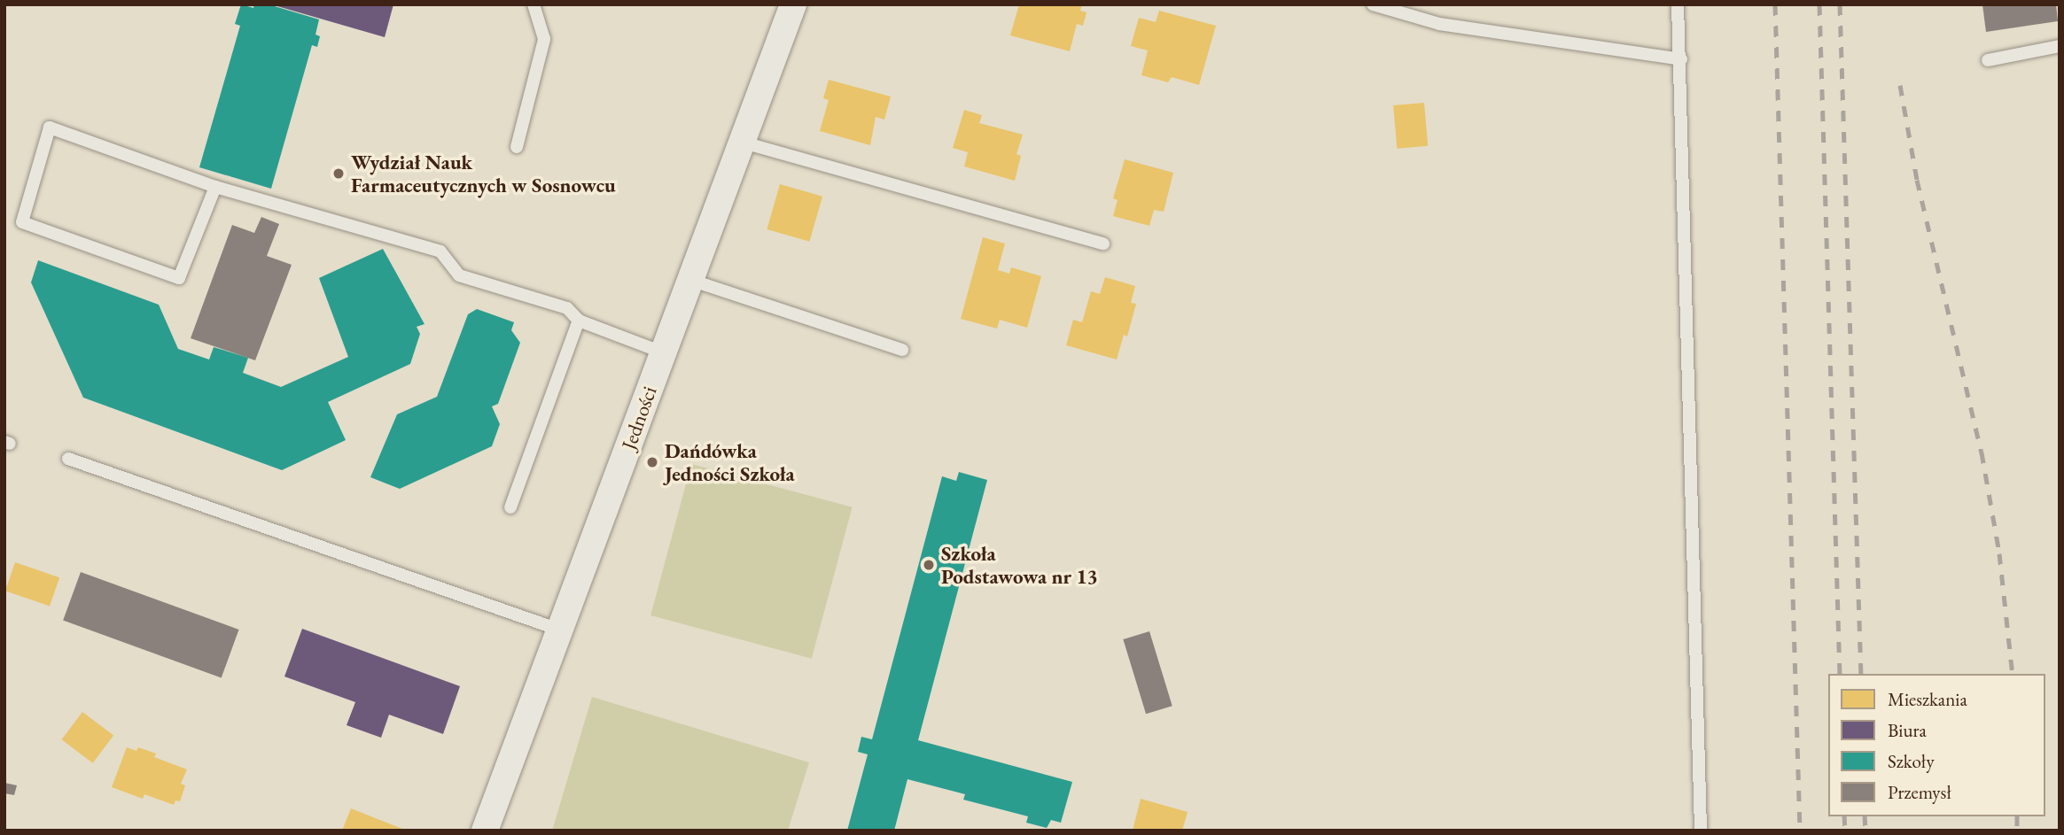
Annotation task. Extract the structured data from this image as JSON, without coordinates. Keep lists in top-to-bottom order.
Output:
{
  "streets": {
    "street": ["Jedności"]
  },
  "places": ["Wydział Nauk Farmaceutycznych w Sosnowcu", "Dańdówka Jedności Szkoła", "Szkoła Podstawowa nr 13"],
  "legend": [
    "Mieszkania",
    "Biura",
    "Szkoły",
    "Przemysł"
  ]
}
